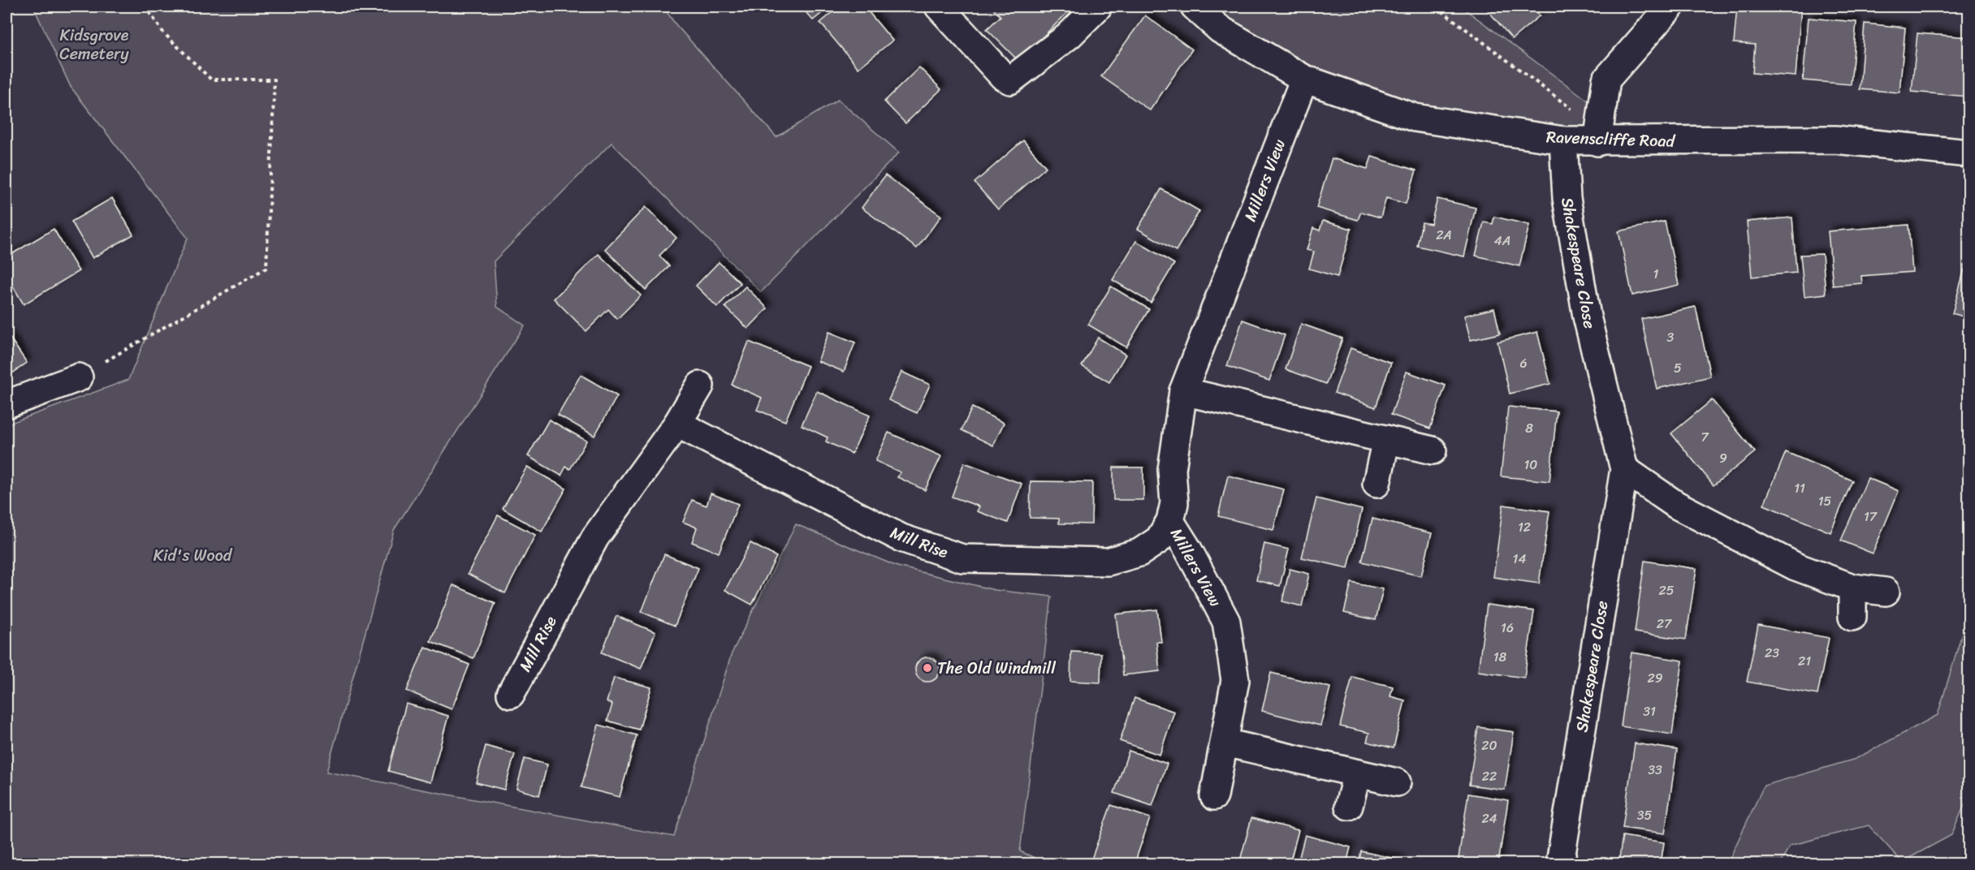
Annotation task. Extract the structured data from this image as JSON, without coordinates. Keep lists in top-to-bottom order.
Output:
{
  "streets": {
    "street": [
      "Ravenscliffe Road",
      "Millers View",
      "Shakespeare Close",
      "Mill Rise"
    ]
  },
  "crossings": [
    ["Ravenscliffe Road", "Millers View"],
    ["Ravenscliffe Road", "Shakespeare Close"],
    ["Millers View", "Mill Rise"]
  ],
  "parks": ["Kidsgrove Cemetery", "Kid's Wood"],
  "places": ["The Old Windmill"],
  "house_numbers": [
    "2A",
    "4A",
    "1",
    "3",
    "6",
    "5",
    "8",
    "7",
    "9",
    "10",
    "11",
    "15",
    "17",
    "12",
    "14",
    "25",
    "27",
    "16",
    "23",
    "18",
    "21",
    "29",
    "31",
    "20",
    "33",
    "22",
    "35",
    "24"
  ]
}
